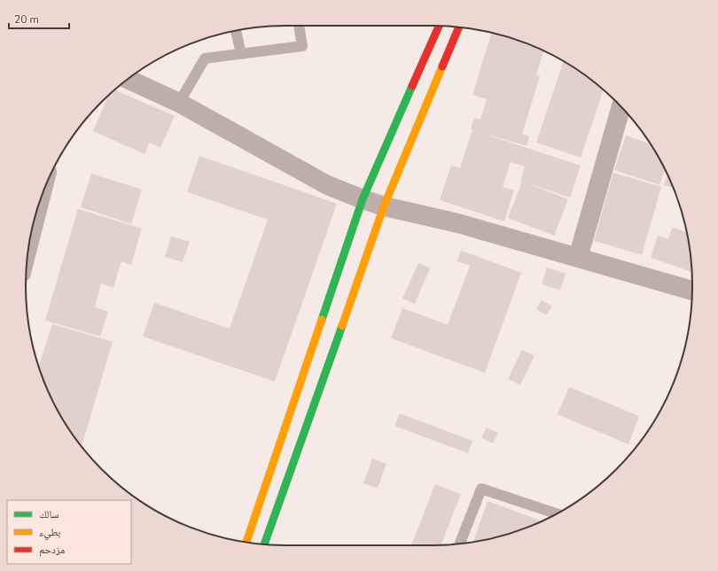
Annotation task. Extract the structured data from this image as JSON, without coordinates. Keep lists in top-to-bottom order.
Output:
{
  "legend": ["سالك", "بطيء", "مزدحم"],
  "scale_bar": "20 m"
}
